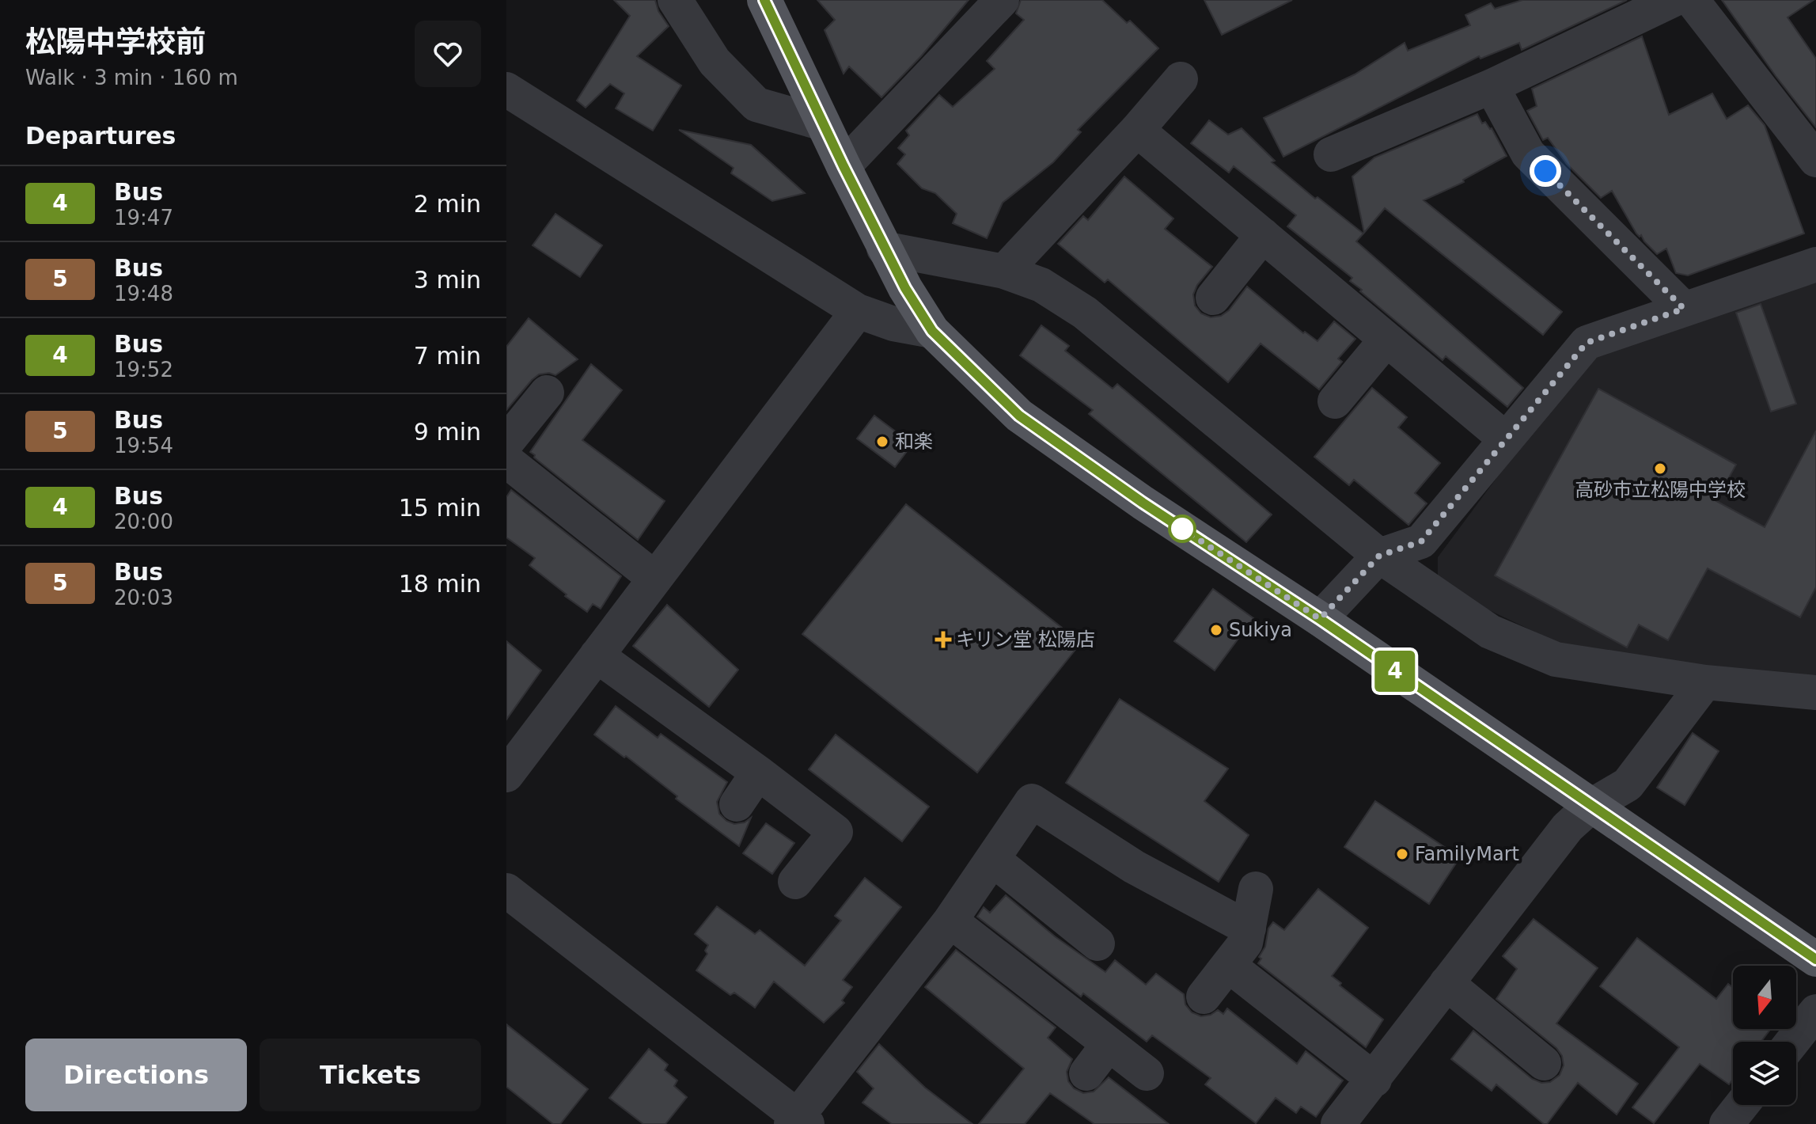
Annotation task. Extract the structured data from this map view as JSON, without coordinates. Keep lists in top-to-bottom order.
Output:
{
  "places": {
    "other": [
      "和楽",
      "高砂市立松陽中学校",
      "Sukiya",
      "FamilyMart"
    ],
    "health": ["キリン堂 松陽店"]
  },
  "lines": ["bus line 4"],
  "north": "bottom",
  "page": {
    "heading": [
      ["松陽中学校前", "Walk · 3 min · 160 m"],
      "Departures"
    ],
    "on_map": "4",
    "list": [
      {
        "mark": "4",
        "name": "Bus",
        "note": "19:47",
        "value": "2 min"
      },
      {
        "mark": "5",
        "name": "Bus",
        "note": "19:48",
        "value": "3 min"
      },
      {
        "mark": "4",
        "name": "Bus",
        "note": "19:52",
        "value": "7 min"
      },
      {
        "mark": "5",
        "name": "Bus",
        "note": "19:54",
        "value": "9 min"
      },
      {
        "mark": "4",
        "name": "Bus",
        "note": "20:00",
        "value": "15 min"
      },
      {
        "mark": "5",
        "name": "Bus",
        "note": "20:03",
        "value": "18 min"
      }
    ],
    "buttons": ["Directions", "Tickets"]
  }
}
